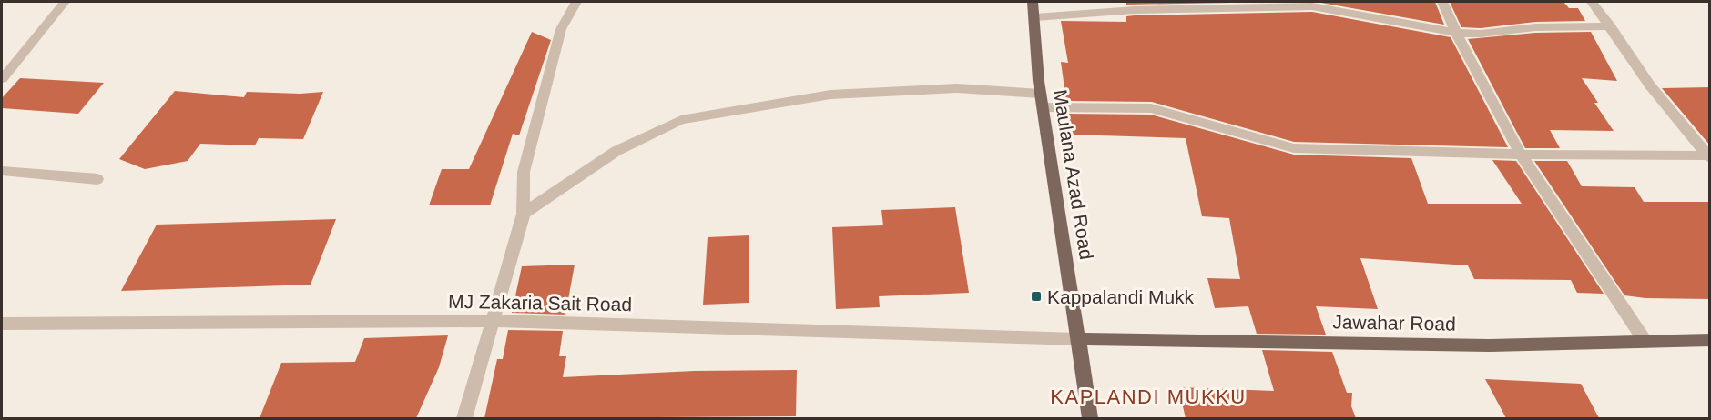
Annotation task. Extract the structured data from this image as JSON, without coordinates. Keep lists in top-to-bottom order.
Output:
{
  "streets": {
    "main road": ["Maulana Azad Road", "Jawahar Road"],
    "street": ["MJ Zakaria Sait Road"]
  },
  "crossings": [
    ["Maulana Azad Road", "MJ Zakaria Sait Road"],
    ["Maulana Azad Road", "Jawahar Road"],
    ["MJ Zakaria Sait Road", "Jawahar Road"]
  ],
  "districts": ["KAPLANDI MUKKU"],
  "places": {
    "transit": ["Kappalandi Mukk"]
  }
}
